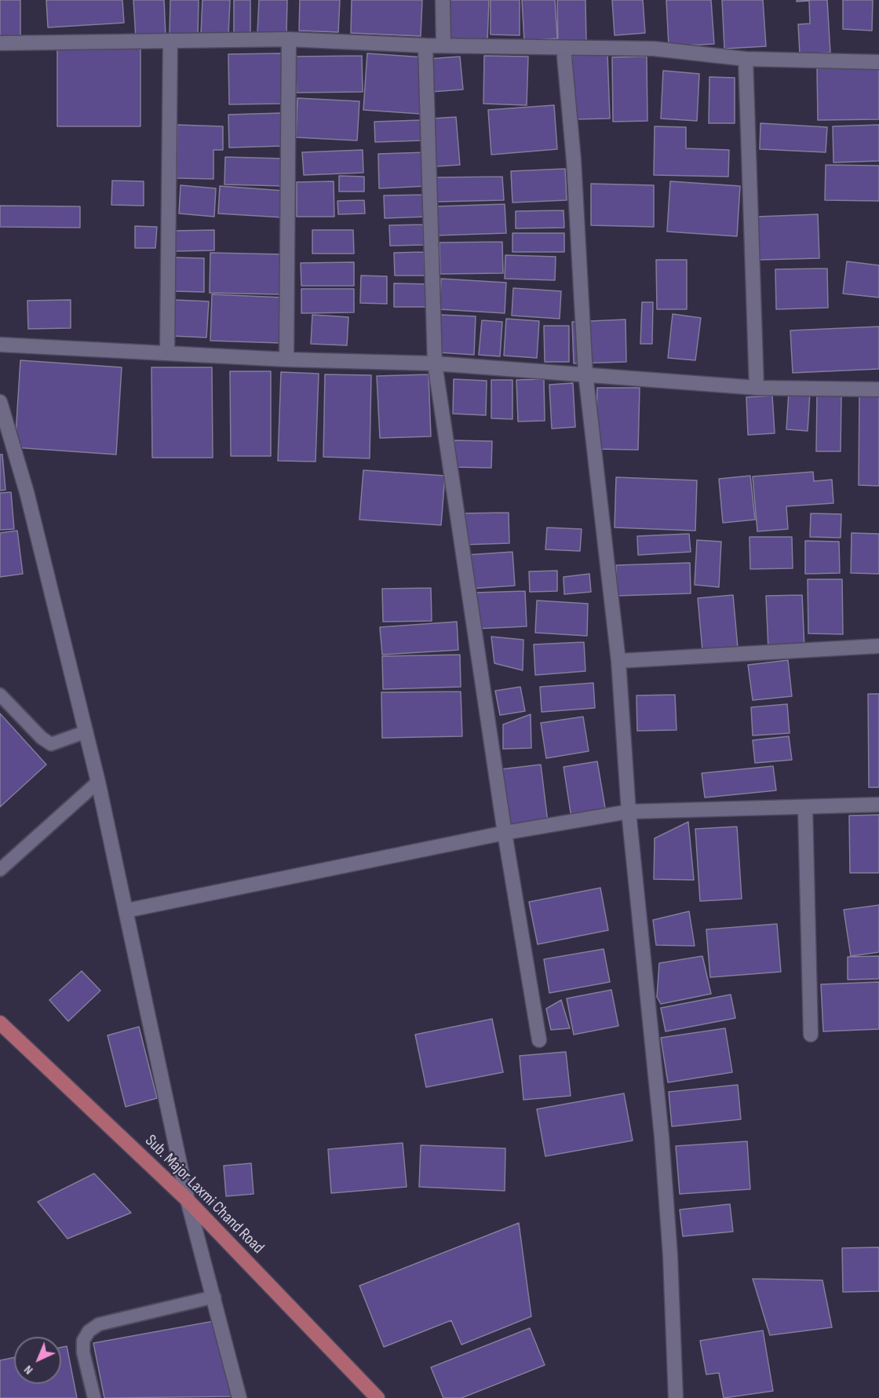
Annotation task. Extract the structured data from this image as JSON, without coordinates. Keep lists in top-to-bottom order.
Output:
{
  "streets": {
    "main road": ["Sub. Major Laxmi Chand Road"]
  },
  "north": "bottom left"
}
